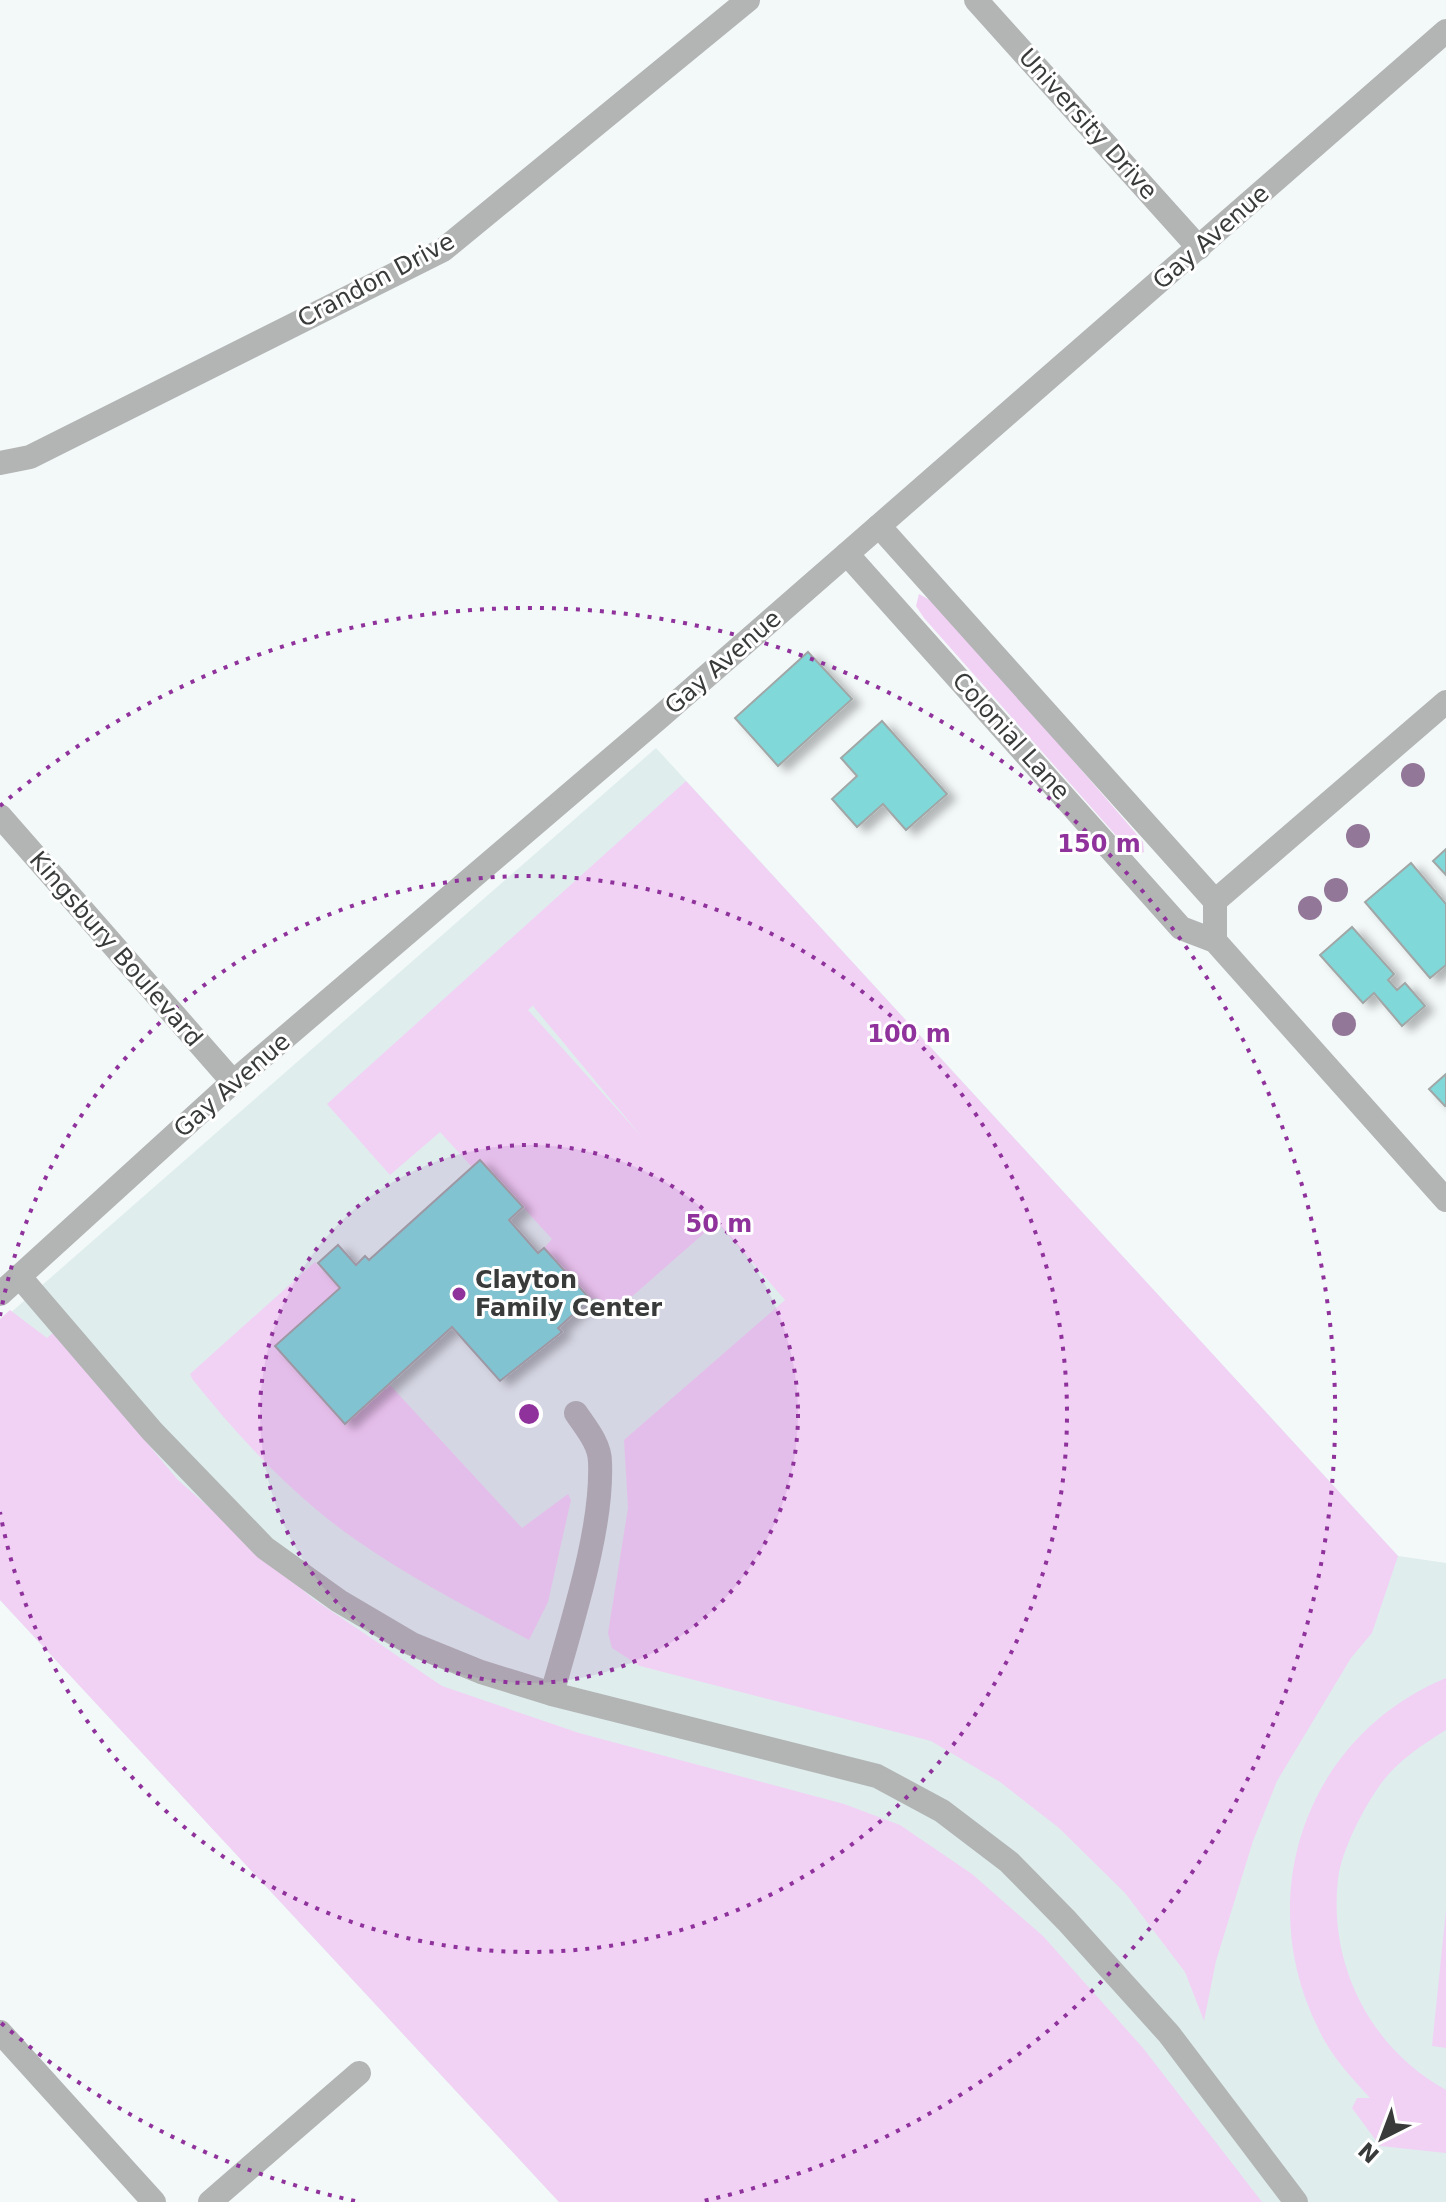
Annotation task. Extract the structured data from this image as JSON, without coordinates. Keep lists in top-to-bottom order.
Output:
{
  "streets": {
    "street": [
      "University Drive",
      "Gay Avenue",
      "Crandon Drive",
      "Colonial Lane",
      "Kingsbury Boulevard"
    ]
  },
  "crossings": [
    ["University Drive", "Gay Avenue"],
    ["Gay Avenue", "Colonial Lane"],
    ["Gay Avenue", "Kingsbury Boulevard"]
  ],
  "places": ["Clayton Family Center"],
  "north": "bottom left",
  "rings": ["150 m", "100 m", "50 m"]
}
